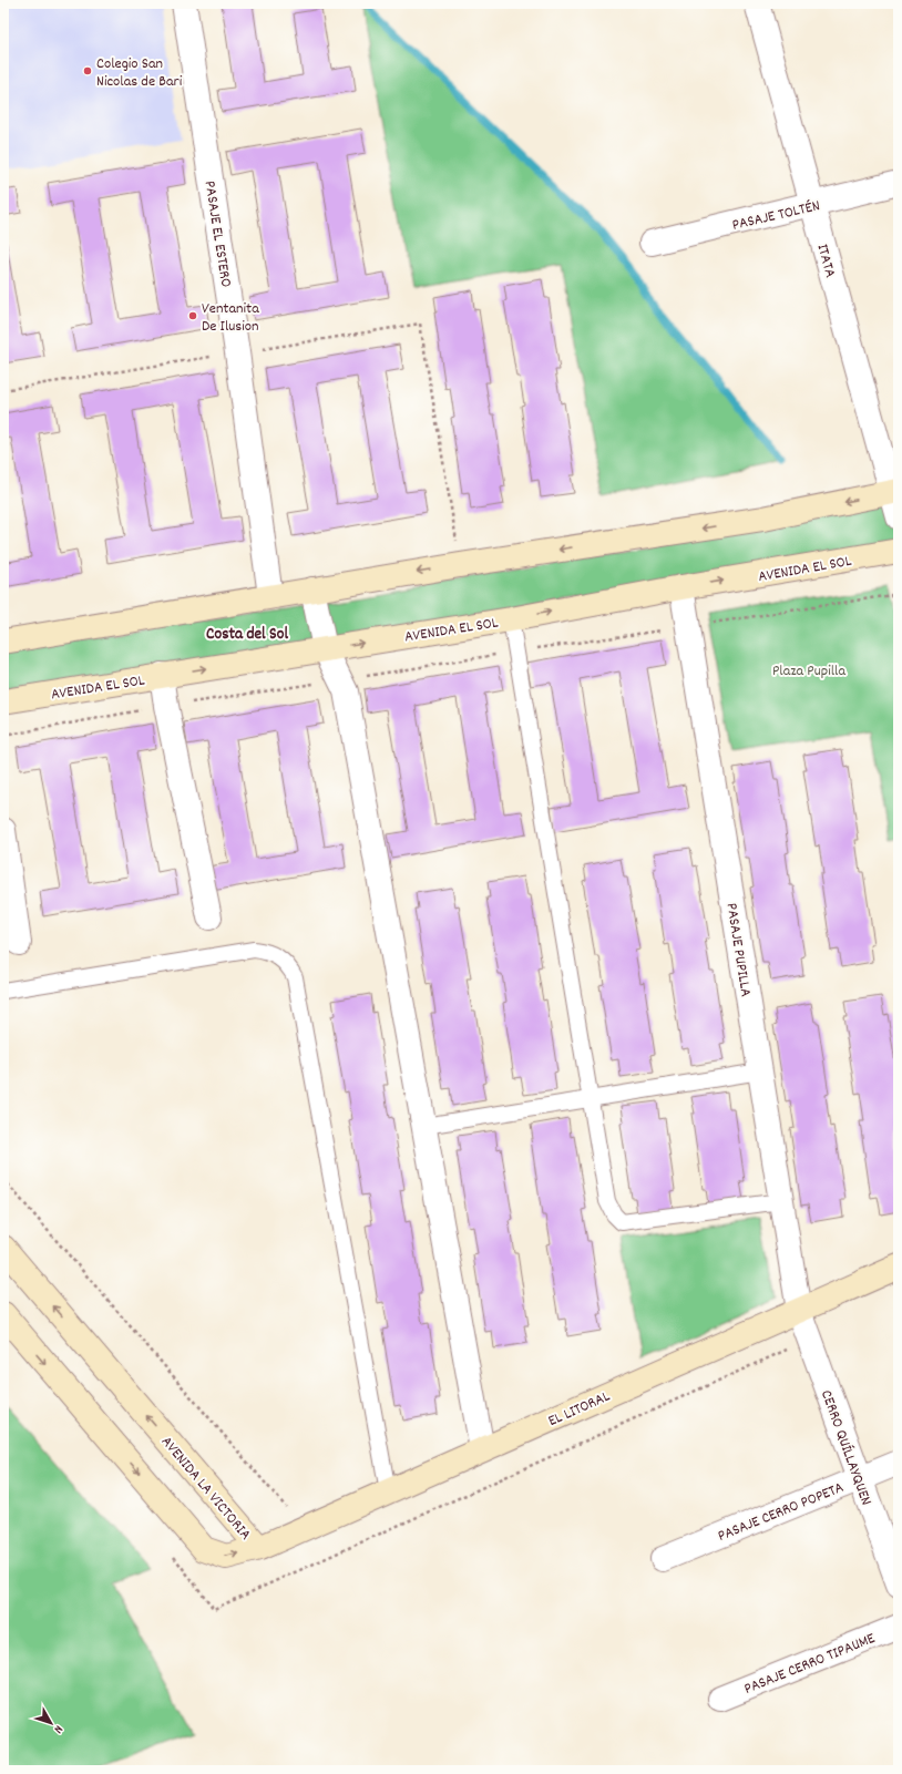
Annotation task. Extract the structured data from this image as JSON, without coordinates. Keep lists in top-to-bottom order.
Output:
{
  "streets": {
    "main road": ["AVENIDA EL SOL", "EL LITORAL", "AVENIDA LA VICTORIA"],
    "street": [
      "PASAJE TOLTÉN",
      "PASAJE EL ESTERO",
      "ITATA",
      "PASAJE PUPILLA",
      "CERRO QUÍLLAYQUEN",
      "PASAJE CERRO POPETA",
      "PASAJE CERRO TIPAUME"
    ]
  },
  "crossings": [
    ["PASAJE TOLTÉN", "ITATA"],
    ["AVENIDA EL SOL", "PASAJE PUPILLA"],
    ["PASAJE PUPILLA", "EL LITORAL"],
    ["PASAJE PUPILLA", "CERRO QUÍLLAYQUEN"],
    ["EL LITORAL", "CERRO QUÍLLAYQUEN"],
    ["EL LITORAL", "AVENIDA LA VICTORIA"],
    ["CERRO QUÍLLAYQUEN", "PASAJE CERRO POPETA"]
  ],
  "districts": ["Costa del Sol"],
  "parks": ["Plaza Pupilla"],
  "places": ["Colegio San Nicolas de Bari", "Ventanita De Ilusion"],
  "north": "bottom right"
}
